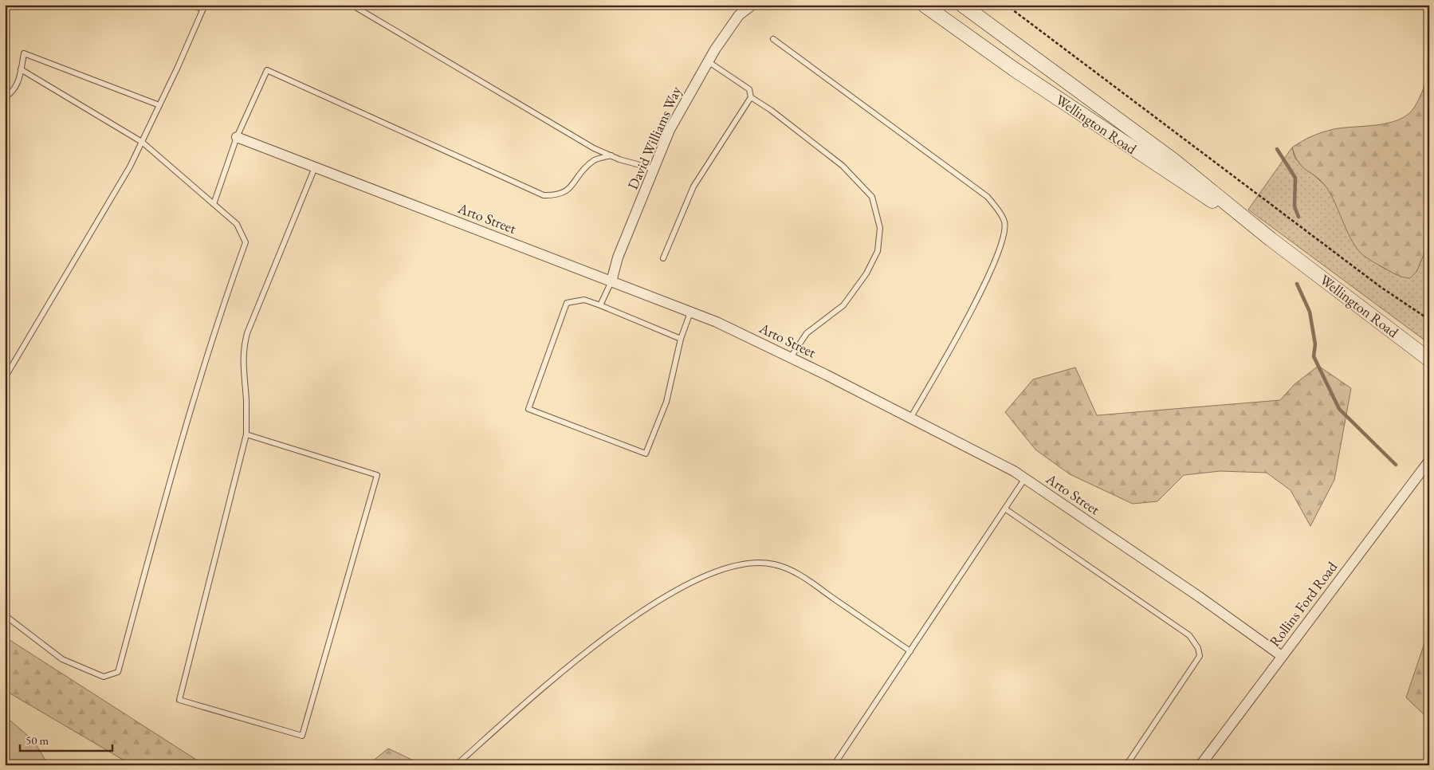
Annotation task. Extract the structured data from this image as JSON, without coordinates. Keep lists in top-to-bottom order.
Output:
{
  "streets": {
    "main road": ["Wellington Road"],
    "street": ["David Williams Way", "Arto Street", "Rollins Ford Road"]
  },
  "crossings": [
    ["David Williams Way", "Arto Street"],
    ["Arto Street", "Rollins Ford Road"]
  ],
  "scale_bar": "50 m"
}
